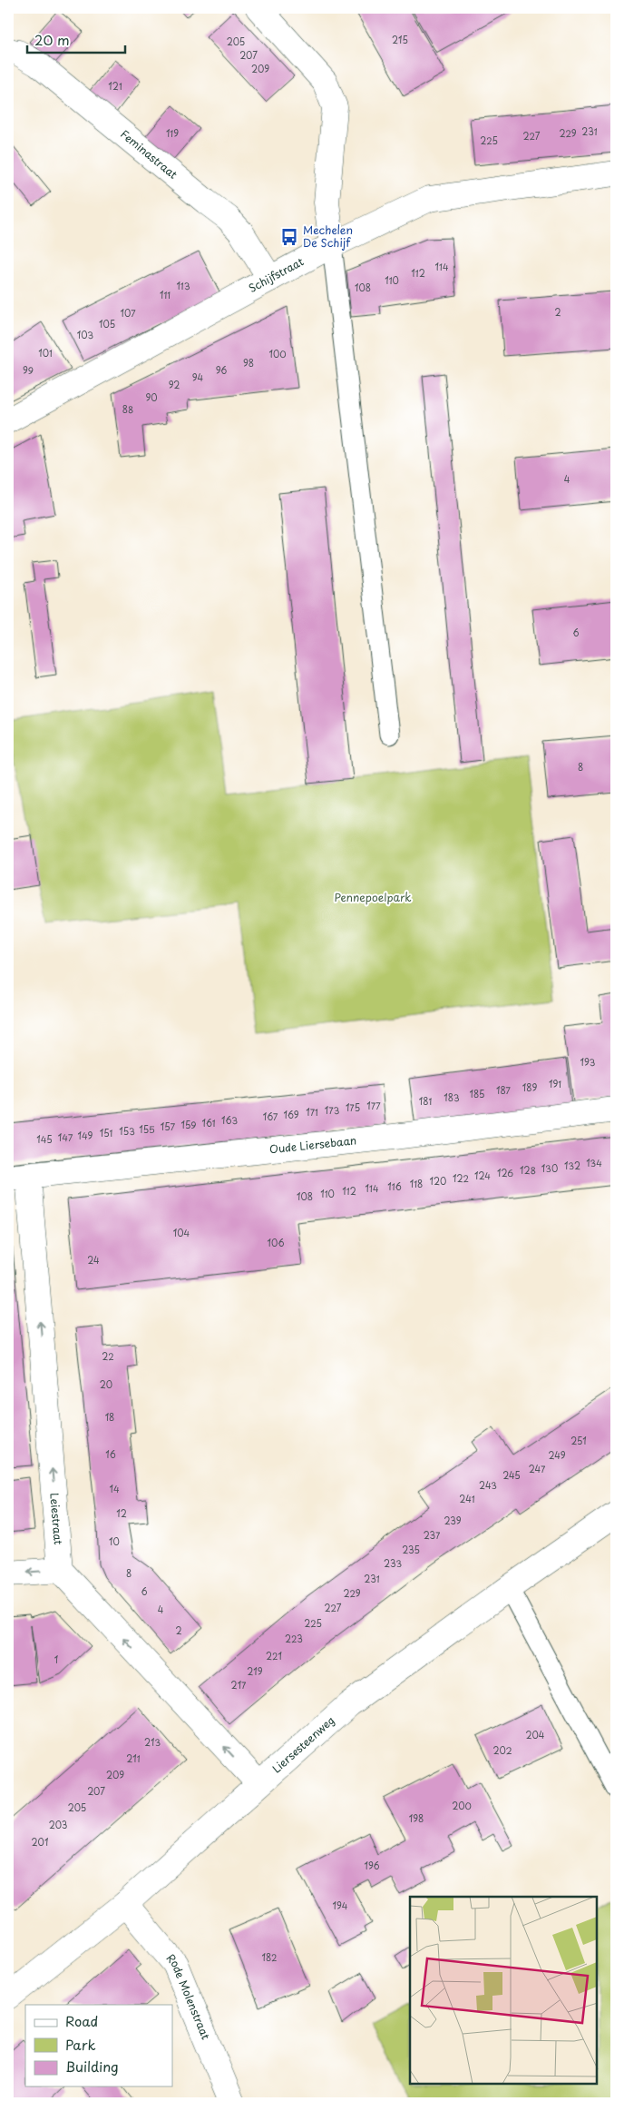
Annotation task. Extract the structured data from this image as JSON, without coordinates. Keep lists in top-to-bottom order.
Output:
{
  "streets": {
    "street": [
      "Feminastraat",
      "Schijfstraat",
      "Oude Liersebaan",
      "Leiestraat",
      "Liersesteenweg",
      "Rode Molenstraat"
    ]
  },
  "crossings": [
    ["Feminastraat", "Schijfstraat"],
    ["Oude Liersebaan", "Leiestraat"],
    ["Liersesteenweg", "Rode Molenstraat"]
  ],
  "one_way": ["Leiestraat"],
  "parks": ["Pennepoelpark"],
  "places": {
    "bus stop": ["Mechelen De Schijf"]
  },
  "house_numbers": [
    "215",
    "205",
    "207",
    "209",
    "121",
    "231",
    "119",
    "229",
    "227",
    "225",
    "114",
    "112",
    "110",
    "113",
    "108",
    "111",
    "2",
    "107",
    "105",
    "103",
    "101",
    "100",
    "98",
    "99",
    "96",
    "94",
    "92",
    "90",
    "88",
    "4",
    "6",
    "8",
    "193",
    "191",
    "189",
    "187",
    "185",
    "183",
    "181",
    "177",
    "175",
    "173",
    "171",
    "169",
    "167",
    "163",
    "161",
    "159",
    "157",
    "155",
    "153",
    "151",
    "149",
    "147",
    "145",
    "134",
    "132",
    "130",
    "128",
    "126",
    "124",
    "122",
    "120",
    "118",
    "116",
    "114",
    "112",
    "110",
    "108",
    "104",
    "106",
    "24",
    "22",
    "20",
    "18",
    "251",
    "16",
    "249",
    "247",
    "245",
    "243",
    "14",
    "241",
    "12",
    "239",
    "237",
    "10",
    "235",
    "233",
    "8",
    "231",
    "6",
    "229",
    "227",
    "4",
    "225",
    "2",
    "223",
    "221",
    "1",
    "219",
    "217",
    "204",
    "213",
    "202",
    "211",
    "209",
    "207",
    "200",
    "205",
    "198",
    "203",
    "201",
    "196",
    "194",
    "182"
  ],
  "legend": ["Road", "Park", "Building"],
  "scale_bar": "20 m"
}
